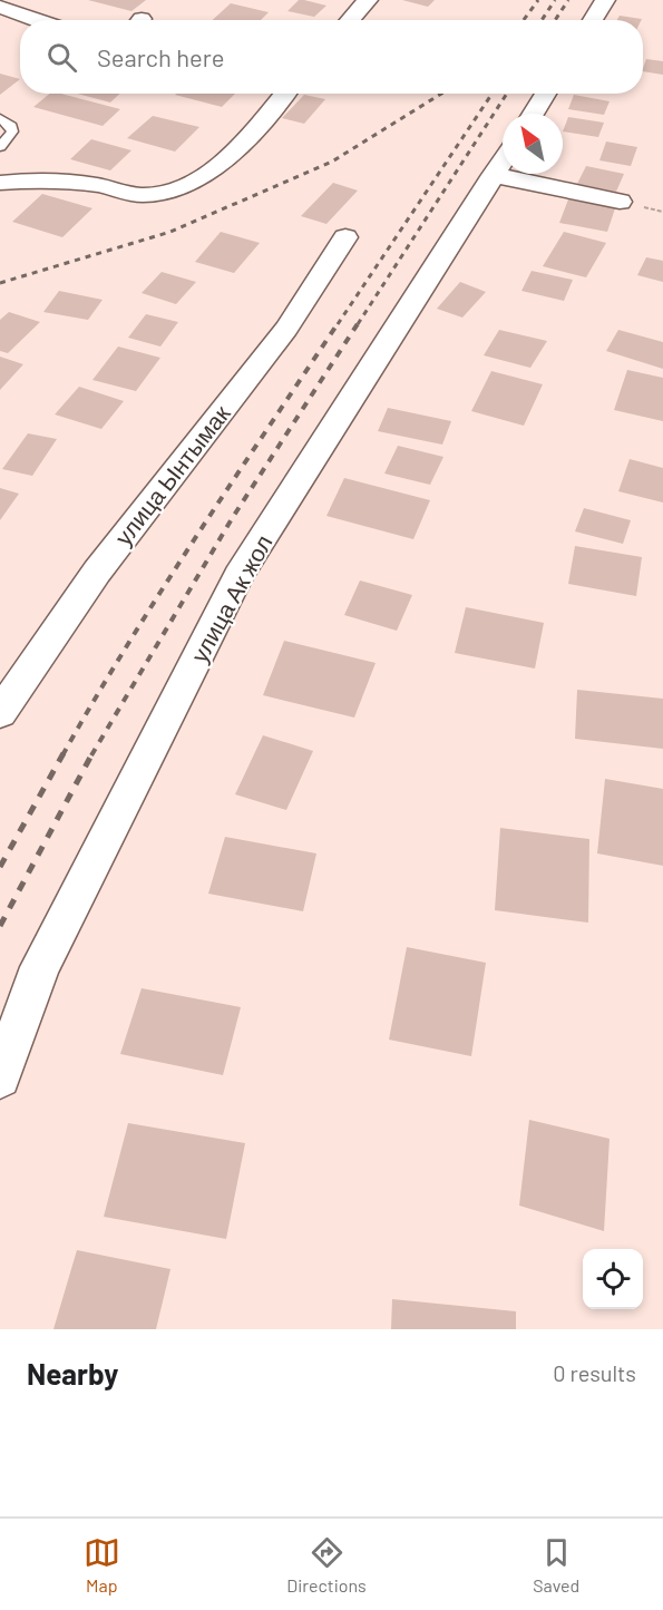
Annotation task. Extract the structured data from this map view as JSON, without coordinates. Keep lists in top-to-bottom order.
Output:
{
  "streets": {
    "street": ["улица Ынтымак", "улица Ак жол"]
  },
  "north": "top left",
  "page": {
    "search": "Search here",
    "heading": ["Nearby", "0 results"],
    "nav": ["Map", "Directions", "Saved"]
  }
}
